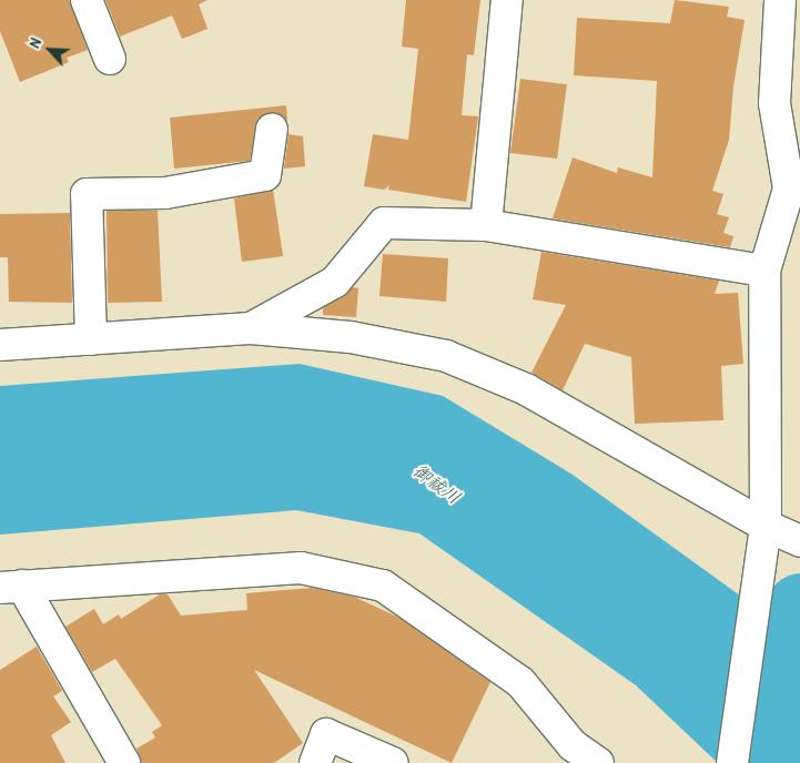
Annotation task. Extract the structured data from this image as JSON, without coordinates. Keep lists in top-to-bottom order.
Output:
{
  "water": ["御祓川"],
  "north": "top left"
}
